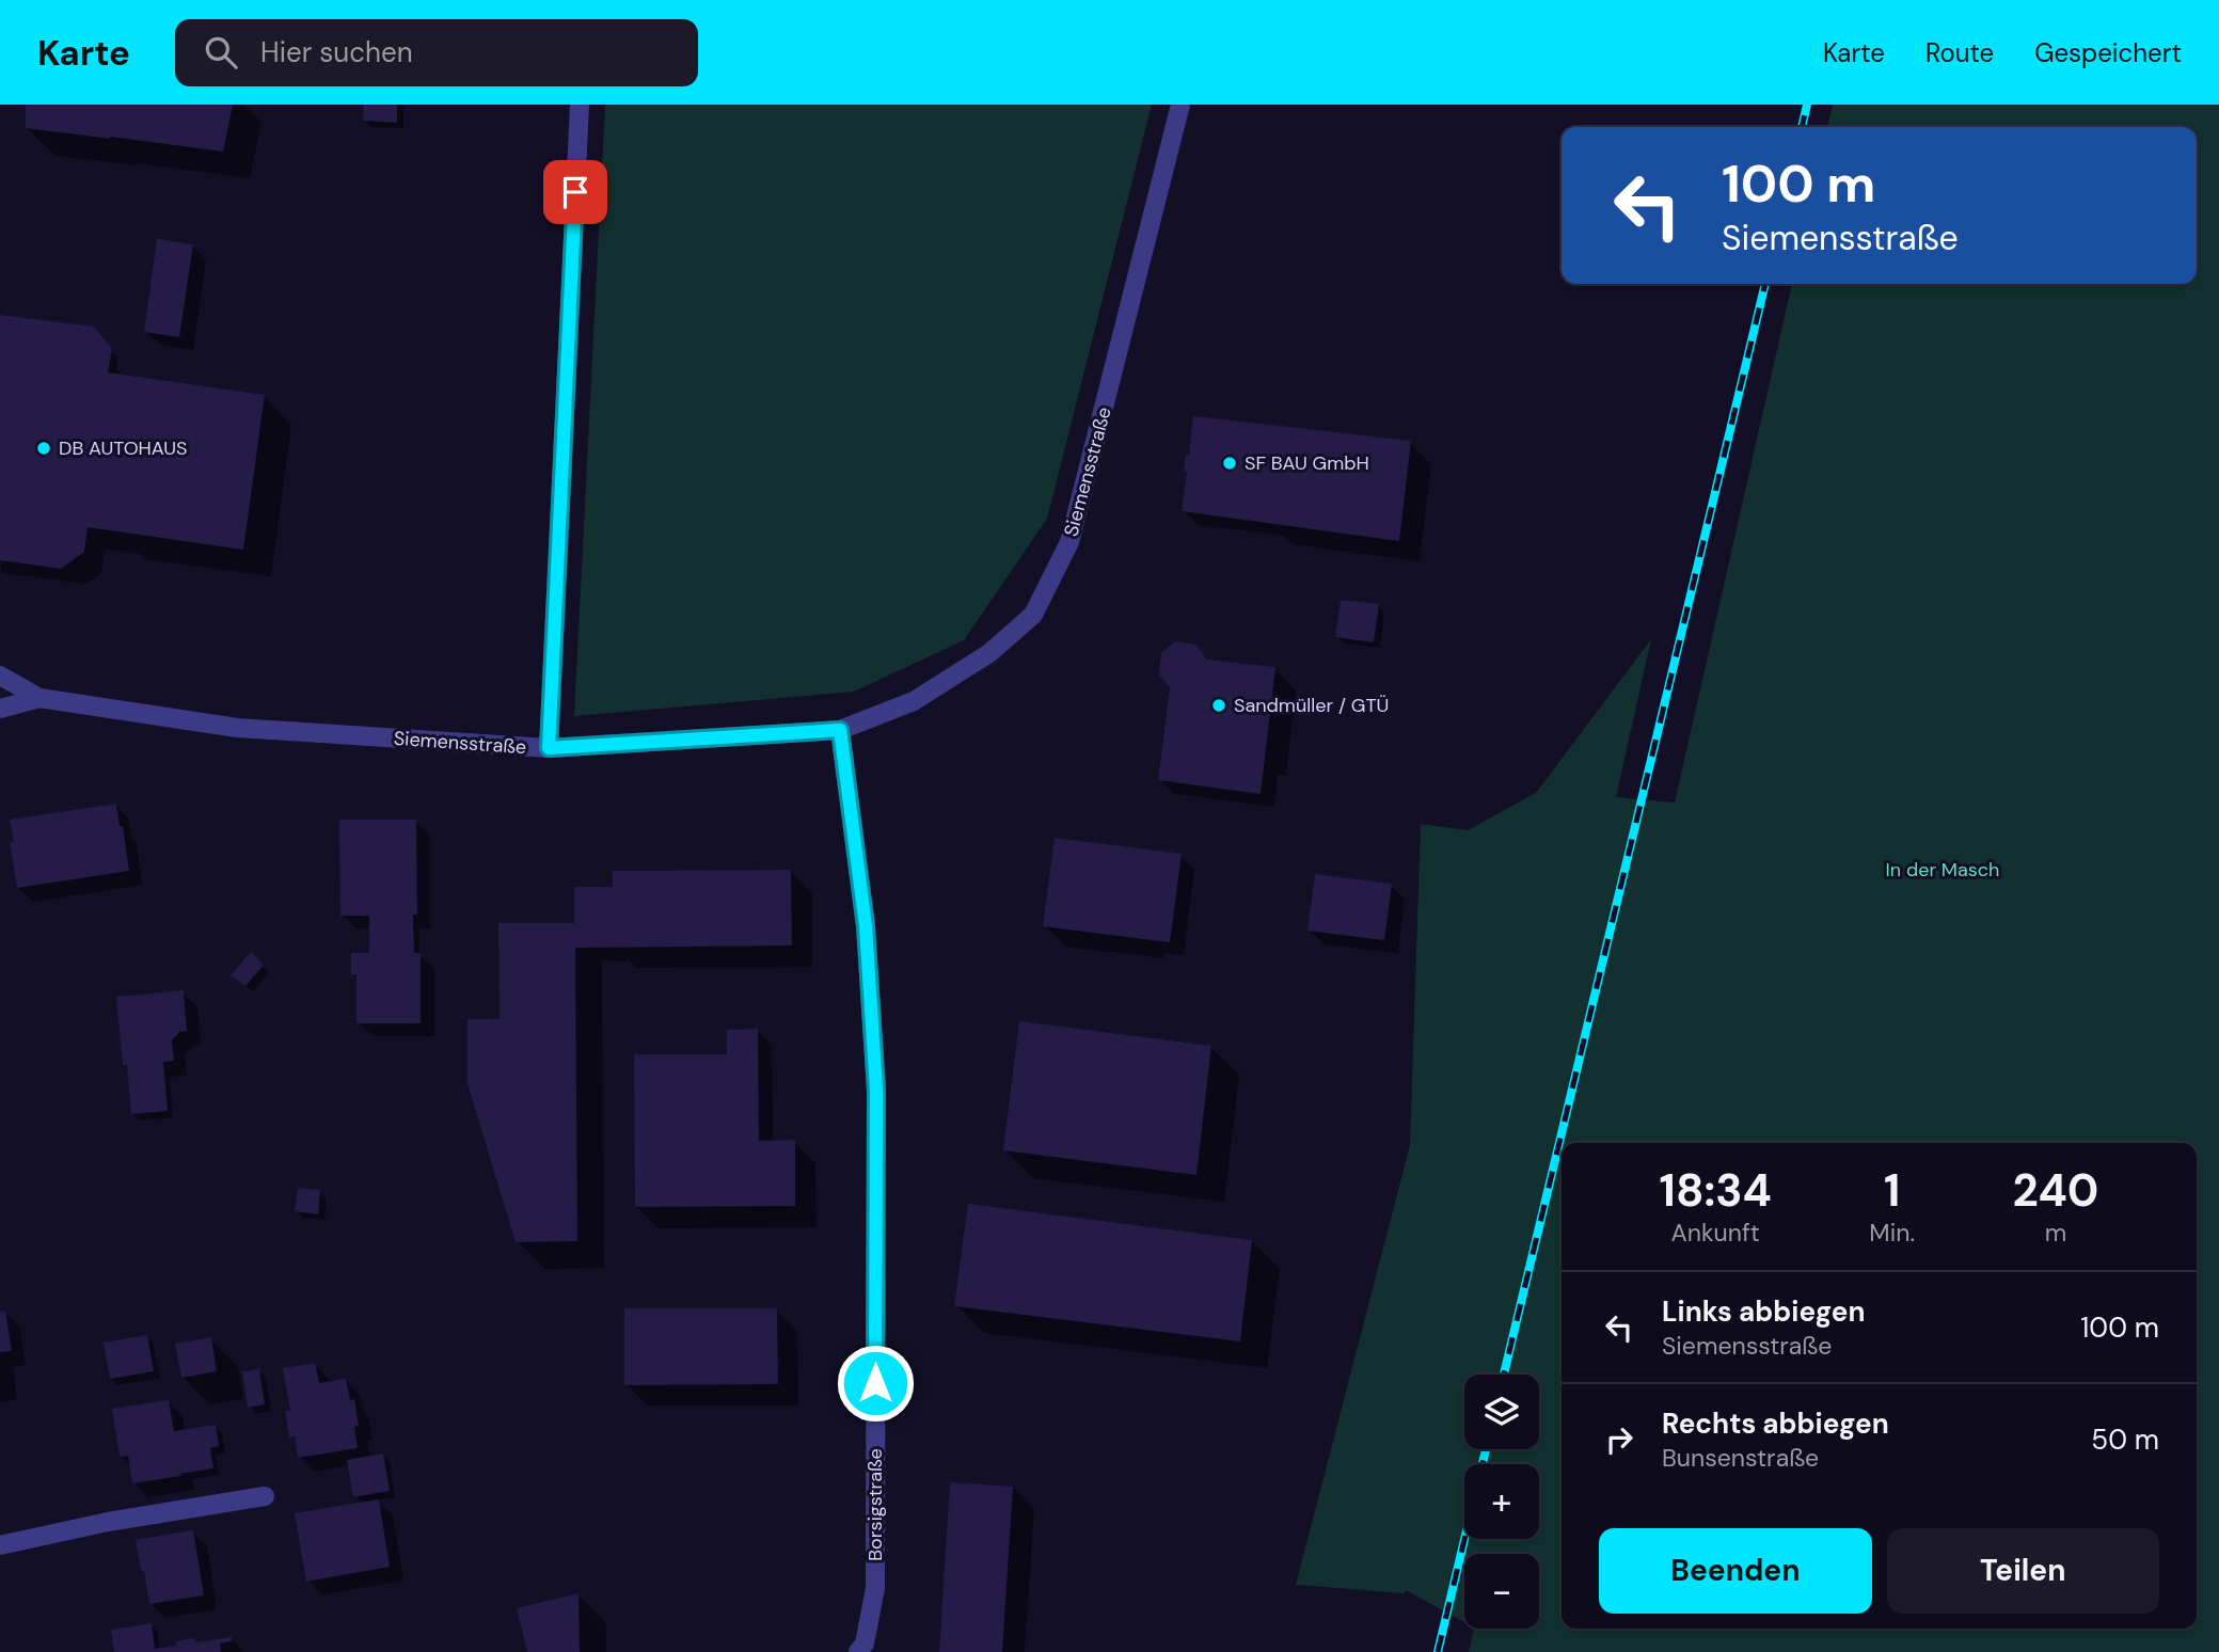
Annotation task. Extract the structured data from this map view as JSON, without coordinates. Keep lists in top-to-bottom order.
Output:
{
  "streets": {
    "street": ["Siemensstraße", "Borsigstraße"]
  },
  "crossings": [
    ["Siemensstraße", "Borsigstraße"]
  ],
  "parks": ["In der Masch"],
  "places": ["DB AUTOHAUS", "SF BAU GmbH", "Sandmüller / GTÜ"],
  "page": {
    "header": "Karte",
    "search": "Hier suchen",
    "nav": ["Karte", "Route", "Gespeichert"],
    "turn": ["100 m", "Siemensstraße"],
    "eta": [
      "18:34",
      "Ankunft",
      "1",
      "Min.",
      "240",
      "m"
    ],
    "list": [
      {
        "name": "Links abbiegen",
        "note": "Siemensstraße",
        "value": "100 m"
      },
      {
        "name": "Rechts abbiegen",
        "note": "Bunsenstraße",
        "value": "50 m"
      }
    ],
    "map_buttons": ["+", "−"],
    "buttons": ["Beenden", "Teilen"]
  }
}
